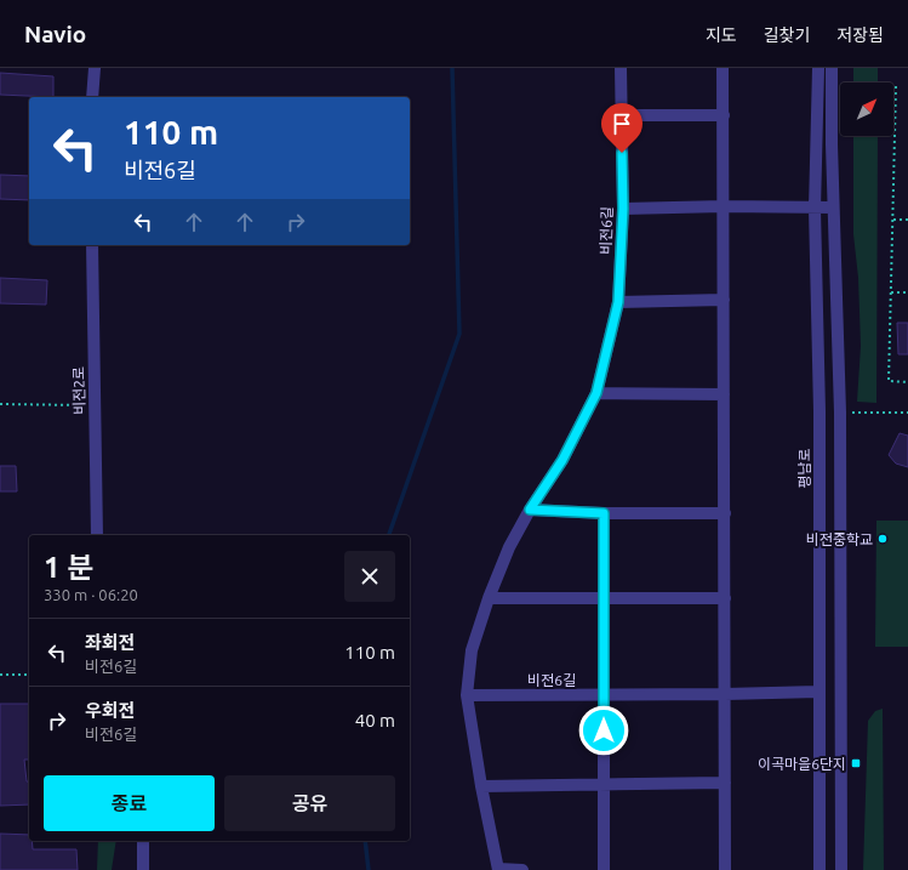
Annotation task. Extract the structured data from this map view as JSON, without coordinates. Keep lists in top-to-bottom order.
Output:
{
  "streets": {
    "street": ["비전6길", "비전2로", "평남로"]
  },
  "crossings": [
    ["비전6길", "평남로"]
  ],
  "places": {
    "other": ["비전중학교"],
    "transit": ["이곡마을6단지"]
  },
  "north": "top right",
  "page": {
    "header": "Navio",
    "nav": ["지도", "길찾기", "저장됨"],
    "turn": ["110 m", "비전6길"],
    "heading": ["1 분", "330 m · 06:20"],
    "list": [
      {
        "name": "좌회전",
        "note": "비전6길",
        "value": "110 m"
      },
      {
        "name": "우회전",
        "note": "비전6길",
        "value": "40 m"
      }
    ],
    "buttons": ["종료", "공유"]
  }
}
